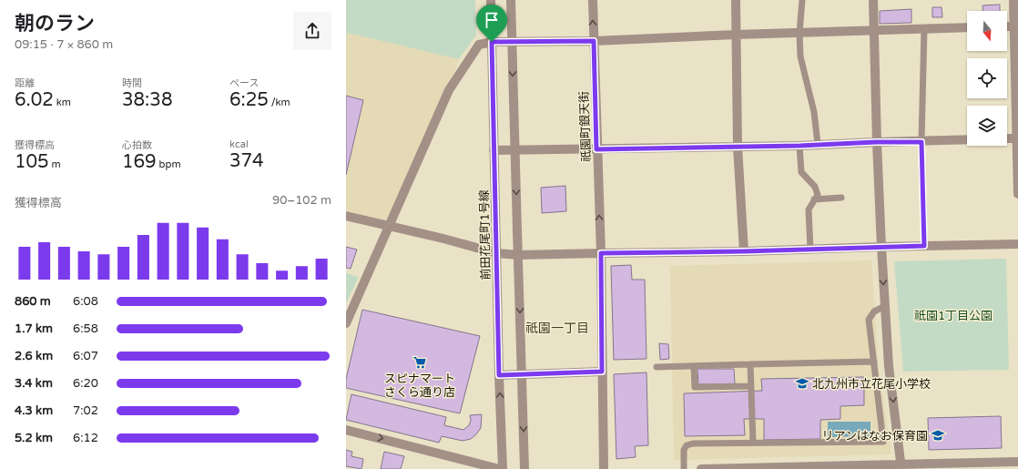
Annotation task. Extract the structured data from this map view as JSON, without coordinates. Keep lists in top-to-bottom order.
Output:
{
  "streets": {
    "street": ["祇園町銀天街", "前田花尾町1号線"]
  },
  "districts": ["祇園一丁目"],
  "parks": ["祇園1丁目公園"],
  "places": {
    "supermarket": ["スピナマート さくら通り店"],
    "school or university": ["北九州市立花尾小学校", "リアンはなお保育園"]
  },
  "north": "bottom",
  "page": {
    "heading": ["朝のラン", "09:15 · 7 × 860 m"],
    "stats": [
      ["距離", "6.02 km"],
      ["時間", "38:38"],
      ["ペース", "6:25 /km"],
      ["獲得標高", "105 m"],
      ["心拍数", "169 bpm"],
      ["kcal", "374"]
    ],
    "chart": ["獲得標高", "90–102 m"],
    "list": [
      {
        "name": "860 m",
        "note": "6:08"
      },
      {
        "name": "1.7 km",
        "note": "6:58"
      },
      {
        "name": "2.6 km",
        "note": "6:07"
      },
      {
        "name": "3.4 km",
        "note": "6:20"
      },
      {
        "name": "4.3 km",
        "note": "7:02"
      },
      {
        "name": "5.2 km",
        "note": "6:12"
      }
    ]
  }
}
